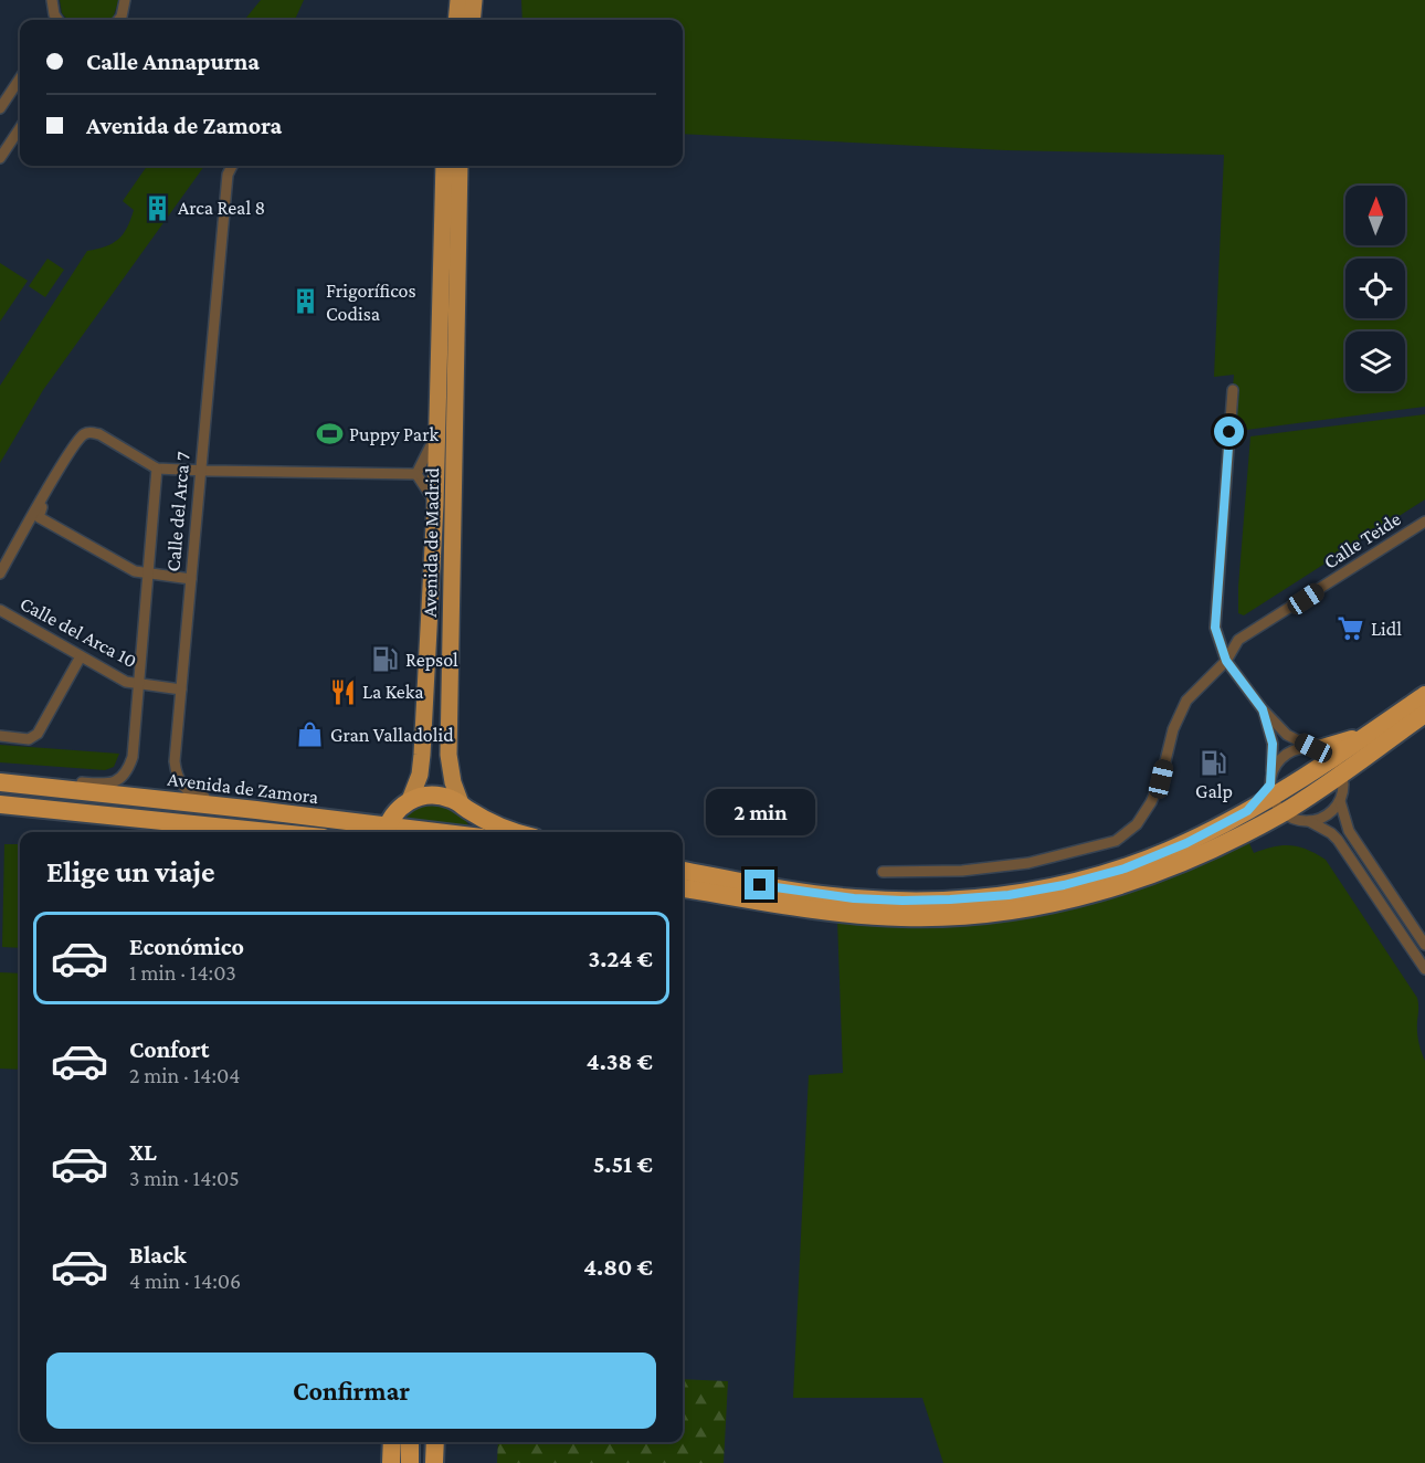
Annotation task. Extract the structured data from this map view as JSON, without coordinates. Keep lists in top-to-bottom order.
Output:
{
  "streets": {
    "highway": ["Avenida de Zamora"],
    "main road": ["Avenida de Madrid"],
    "street": ["Calle del Arca 7", "Calle Teide", "Calle del Arca 10"]
  },
  "crossings": [
    ["Calle del Arca 7", "Calle del Arca 10"],
    ["Calle del Arca 7", "Avenida de Zamora"]
  ],
  "places": {
    "building": ["Arca Real 8", "Frigoríficos Codisa"],
    "sports": ["Puppy Park"],
    "supermarket": ["Lidl"],
    "fuel station": ["Repsol", "Galp"],
    "restaurant": ["La Keka"],
    "shop": ["Gran Valladolid"]
  },
  "north": "top",
  "page": {
    "banner": ["Calle Annapurna", "Avenida de Zamora"],
    "bubble": "2 min",
    "heading": "Elige un viaje",
    "list": [
      {
        "name": "Económico",
        "note": "1 min · 14:03",
        "value": "3.24 €"
      },
      {
        "name": "Confort",
        "note": "2 min · 14:04",
        "value": "4.38 €"
      },
      {
        "name": "XL",
        "note": "3 min · 14:05",
        "value": "5.51 €"
      },
      {
        "name": "Black",
        "note": "4 min · 14:06",
        "value": "4.80 €"
      }
    ],
    "buttons": "Confirmar"
  }
}
